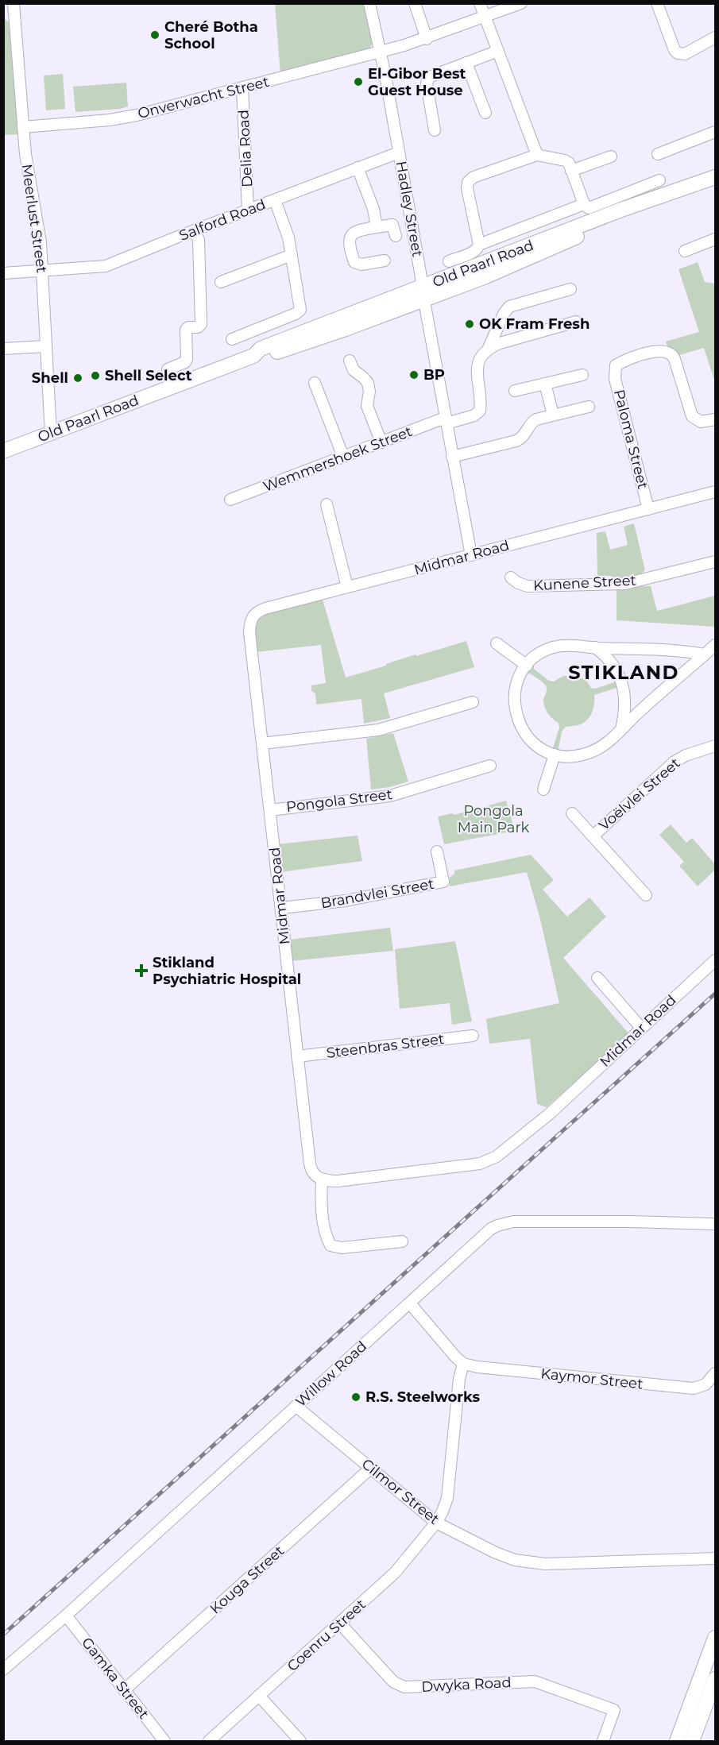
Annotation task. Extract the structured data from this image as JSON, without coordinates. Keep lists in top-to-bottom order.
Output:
{
  "streets": {
    "main road": ["Old Paarl Road"],
    "street": [
      "Onverwacht Street",
      "Delia Road",
      "Hadley Street",
      "Meerlust Street",
      "Salford Road",
      "Paloma Street",
      "Wemmershoek Street",
      "Midmar Road",
      "Kunene Street",
      "Voëlvlei Street",
      "Pongola Street",
      "Brandvlei Street",
      "Steenbras Street",
      "Willow Road",
      "Kaymor Street",
      "Cilmor Street",
      "Kouga Street",
      "Coenru Street",
      "Gamka Street",
      "Dwyka Road"
    ]
  },
  "crossings": [
    ["Onverwacht Street", "Delia Road"],
    ["Onverwacht Street", "Hadley Street"],
    ["Onverwacht Street", "Meerlust Street"],
    ["Delia Road", "Salford Road"],
    ["Hadley Street", "Salford Road"],
    ["Hadley Street", "Old Paarl Road"],
    ["Hadley Street", "Wemmershoek Street"],
    ["Hadley Street", "Midmar Road"],
    ["Meerlust Street", "Salford Road"],
    ["Meerlust Street", "Old Paarl Road"],
    ["Paloma Street", "Midmar Road"],
    ["Midmar Road", "Pongola Street"],
    ["Midmar Road", "Brandvlei Street"],
    ["Midmar Road", "Steenbras Street"],
    ["Willow Road", "Cilmor Street"],
    ["Willow Road", "Gamka Street"],
    ["Kaymor Street", "Coenru Street"],
    ["Cilmor Street", "Kouga Street"],
    ["Cilmor Street", "Coenru Street"],
    ["Kouga Street", "Gamka Street"],
    ["Coenru Street", "Dwyka Road"]
  ],
  "districts": ["STIKLAND"],
  "parks": ["Pongola Main Park"],
  "places": {
    "other": [
      "Cheré Botha School",
      "El-Gibor Best Guest House",
      "OK Fram Fresh",
      "BP",
      "Shell Select",
      "Shell",
      "R.S. Steelworks"
    ],
    "health": ["Stikland Psychiatric Hospital"]
  }
}
